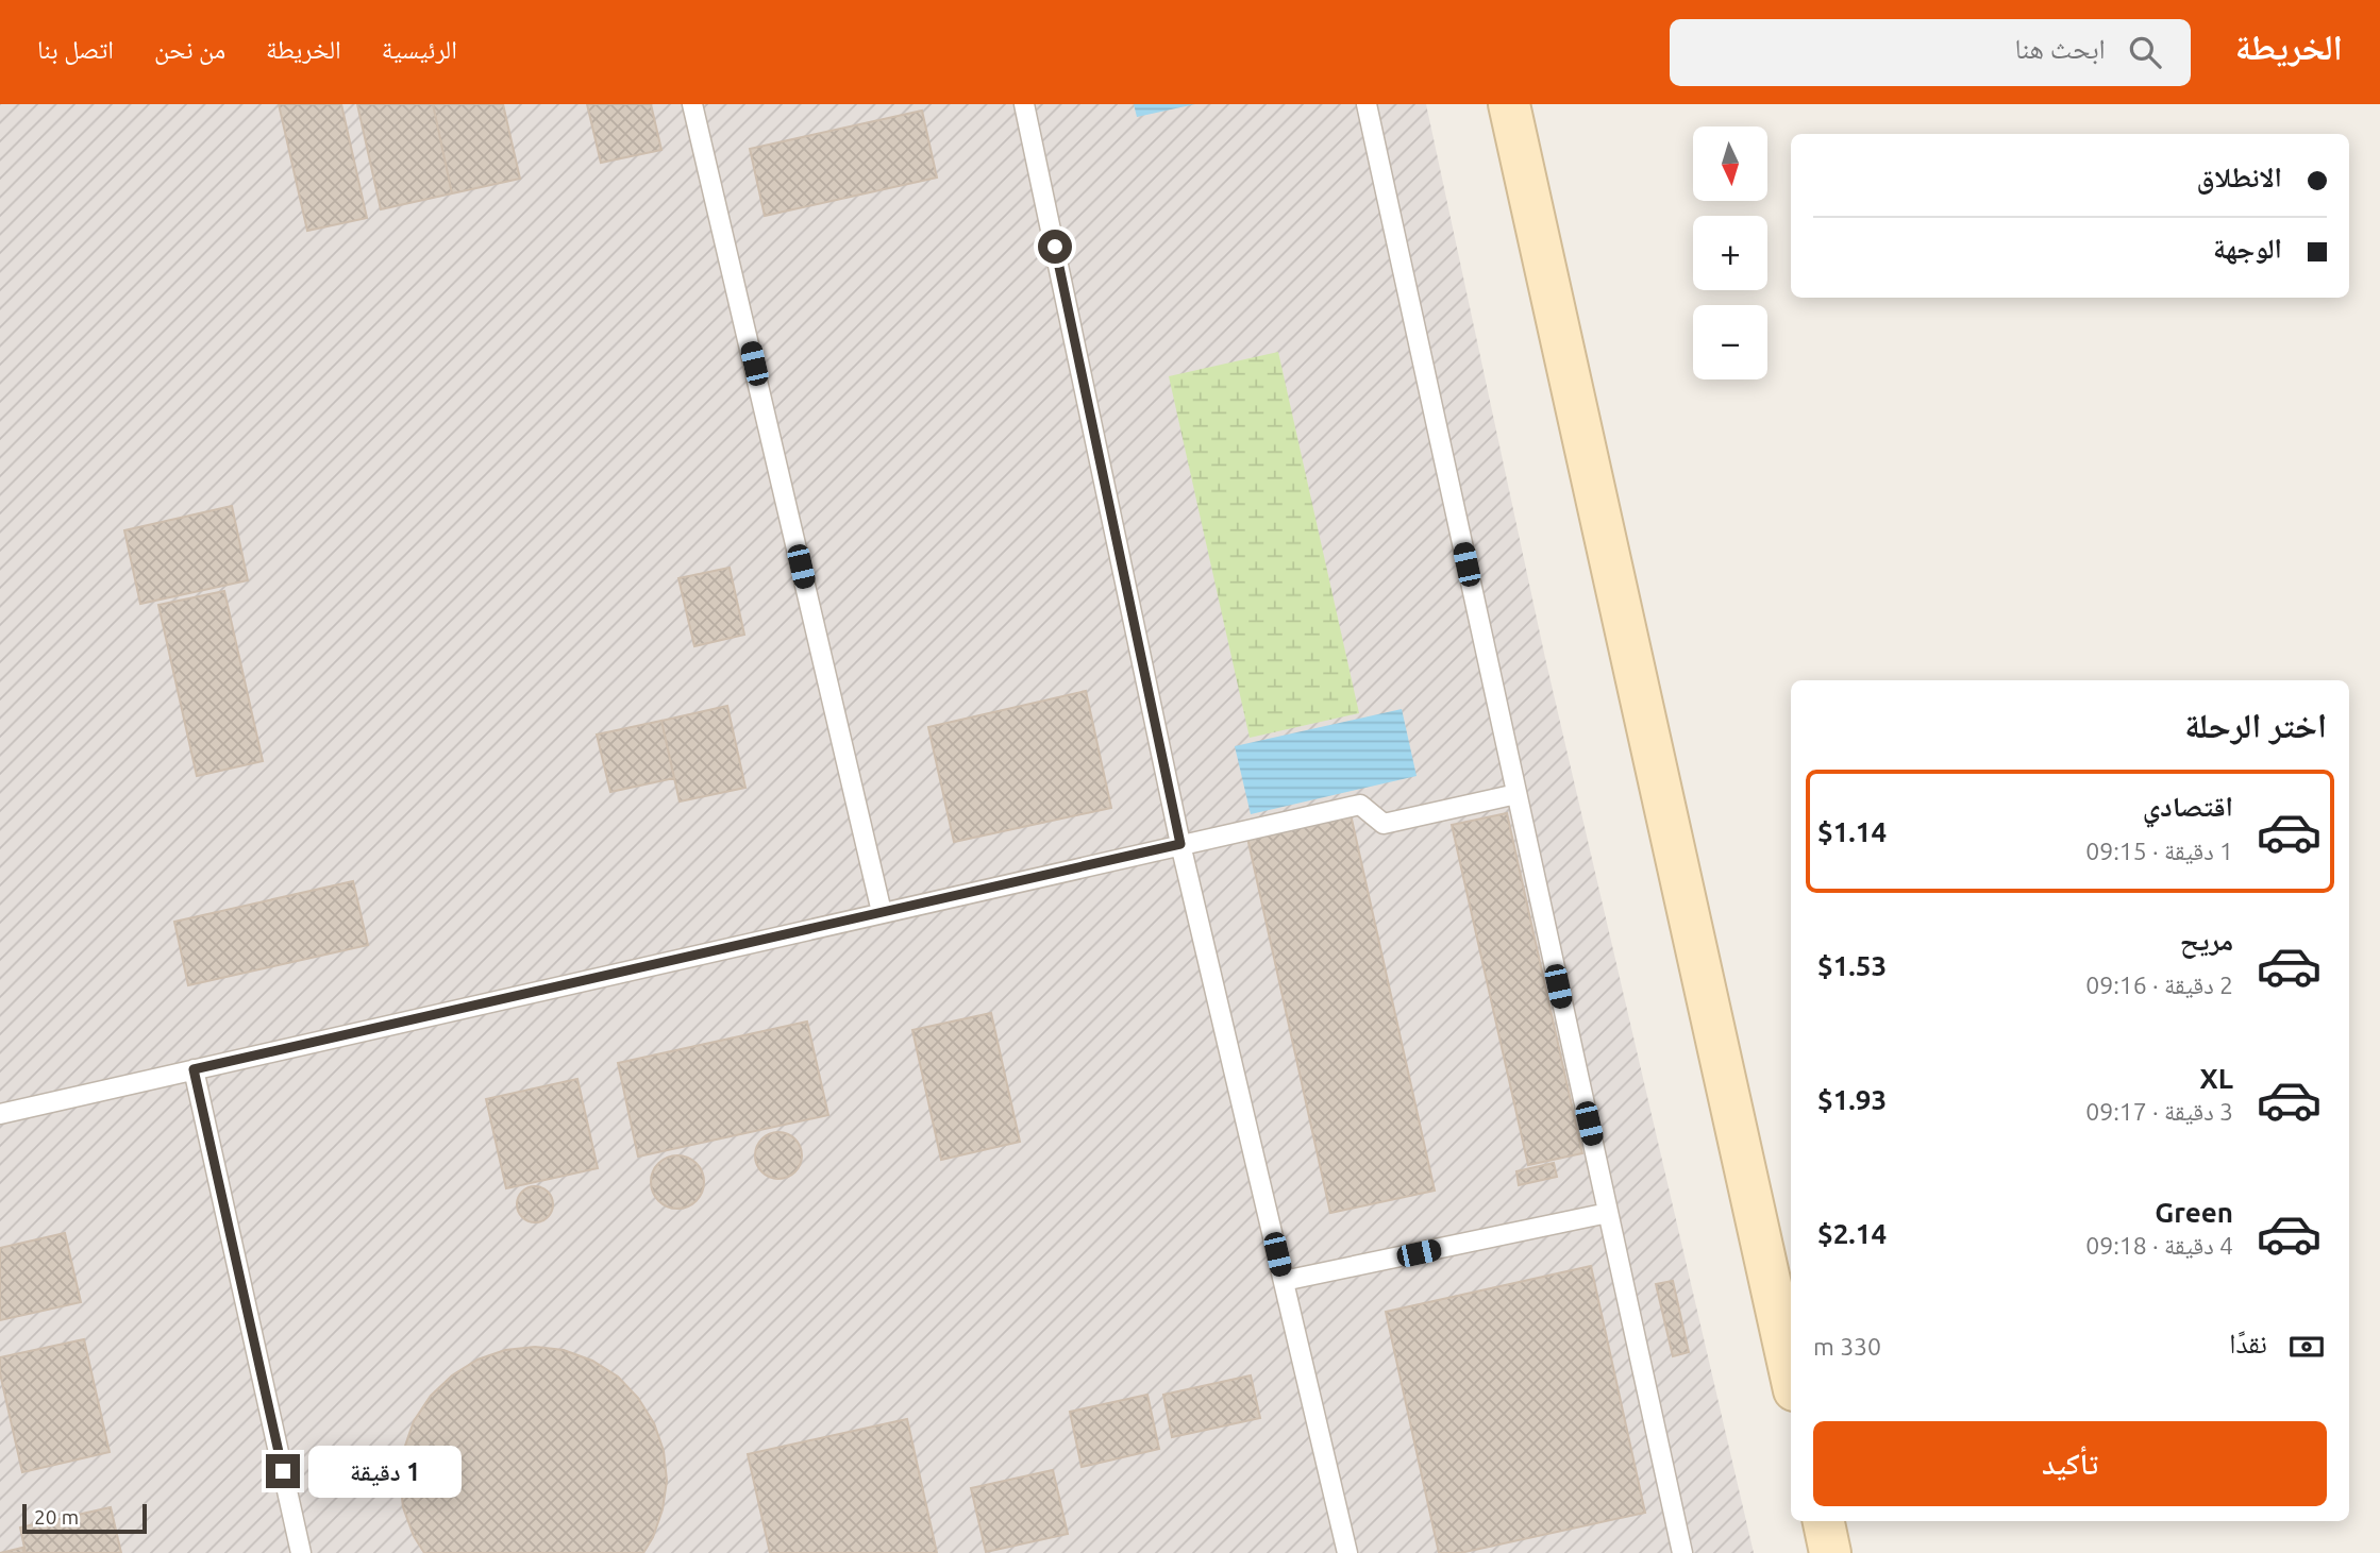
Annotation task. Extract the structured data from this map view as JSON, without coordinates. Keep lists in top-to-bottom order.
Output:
{
  "scale_bar": "20 m",
  "north": "bottom",
  "page": {
    "header": "الخريطة",
    "search": "ابحث هنا",
    "nav": [
      "الرئيسية",
      "الخريطة",
      "من نحن",
      "اتصل بنا"
    ],
    "map_buttons": ["+", "−"],
    "banner": ["الانطلاق", "الوجهة"],
    "heading": "اختر الرحلة",
    "list": [
      {
        "name": "اقتصادي",
        "note": "1 دقيقة · 09:15",
        "value": "$1.14"
      },
      {
        "name": "مريح",
        "note": "2 دقيقة · 09:16",
        "value": "$1.53"
      },
      {
        "name": "XL",
        "note": "3 دقيقة · 09:17",
        "value": "$1.93"
      },
      {
        "name": "Green",
        "note": "4 دقيقة · 09:18",
        "value": "$2.14"
      }
    ],
    "pay": ["نقدًا", "330 m"],
    "buttons": "تأكيد",
    "bubble": "1 دقيقة",
    "scale": "20 m"
  }
}
